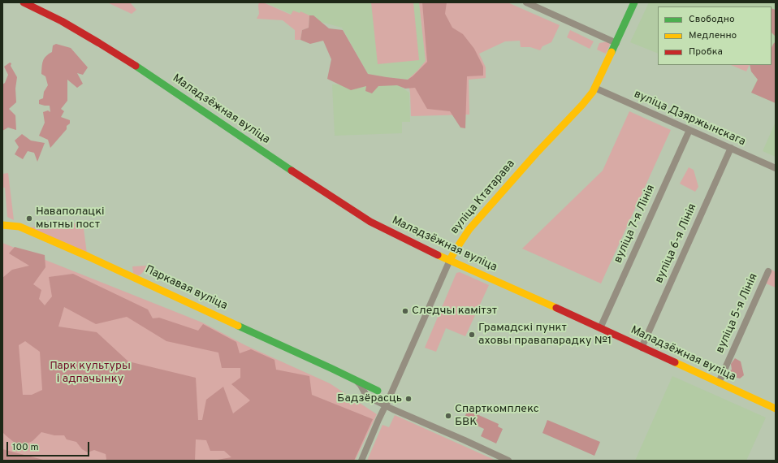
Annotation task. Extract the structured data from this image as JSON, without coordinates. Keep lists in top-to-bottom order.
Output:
{
  "streets": {
    "main road": ["Маладзёжная вуліца", "вуліца Ктатарава", "Паркавая вуліца"],
    "street": [
      "вуліца Дзяржынскага",
      "вуліца 7-я Лінія",
      "вуліца 6-я Лінія",
      "вуліца 5-я Лінія"
    ]
  },
  "crossings": [
    ["Маладзёжная вуліца", "вуліца Ктатарава"],
    ["Маладзёжная вуліца", "вуліца 7-я Лінія"],
    ["Маладзёжная вуліца", "вуліца 6-я Лінія"],
    ["Маладзёжная вуліца", "вуліца 5-я Лінія"],
    ["вуліца Дзяржынскага", "вуліца Ктатарава"],
    ["вуліца Дзяржынскага", "вуліца 7-я Лінія"],
    ["вуліца Дзяржынскага", "вуліца 6-я Лінія"],
    ["вуліца Ктатарава", "Паркавая вуліца"]
  ],
  "parks": ["Парк культуры і адпачынку"],
  "places": [
    "Наваполацкі мытны пост",
    "Следчы камітэт",
    "Грамадскі пункт аховы правапарадку №1",
    "Бадзёрасць",
    "Спарткомплекс БВК"
  ],
  "legend": ["Свободно", "Медленно", "Пробка"],
  "scale_bar": "100 m"
}
